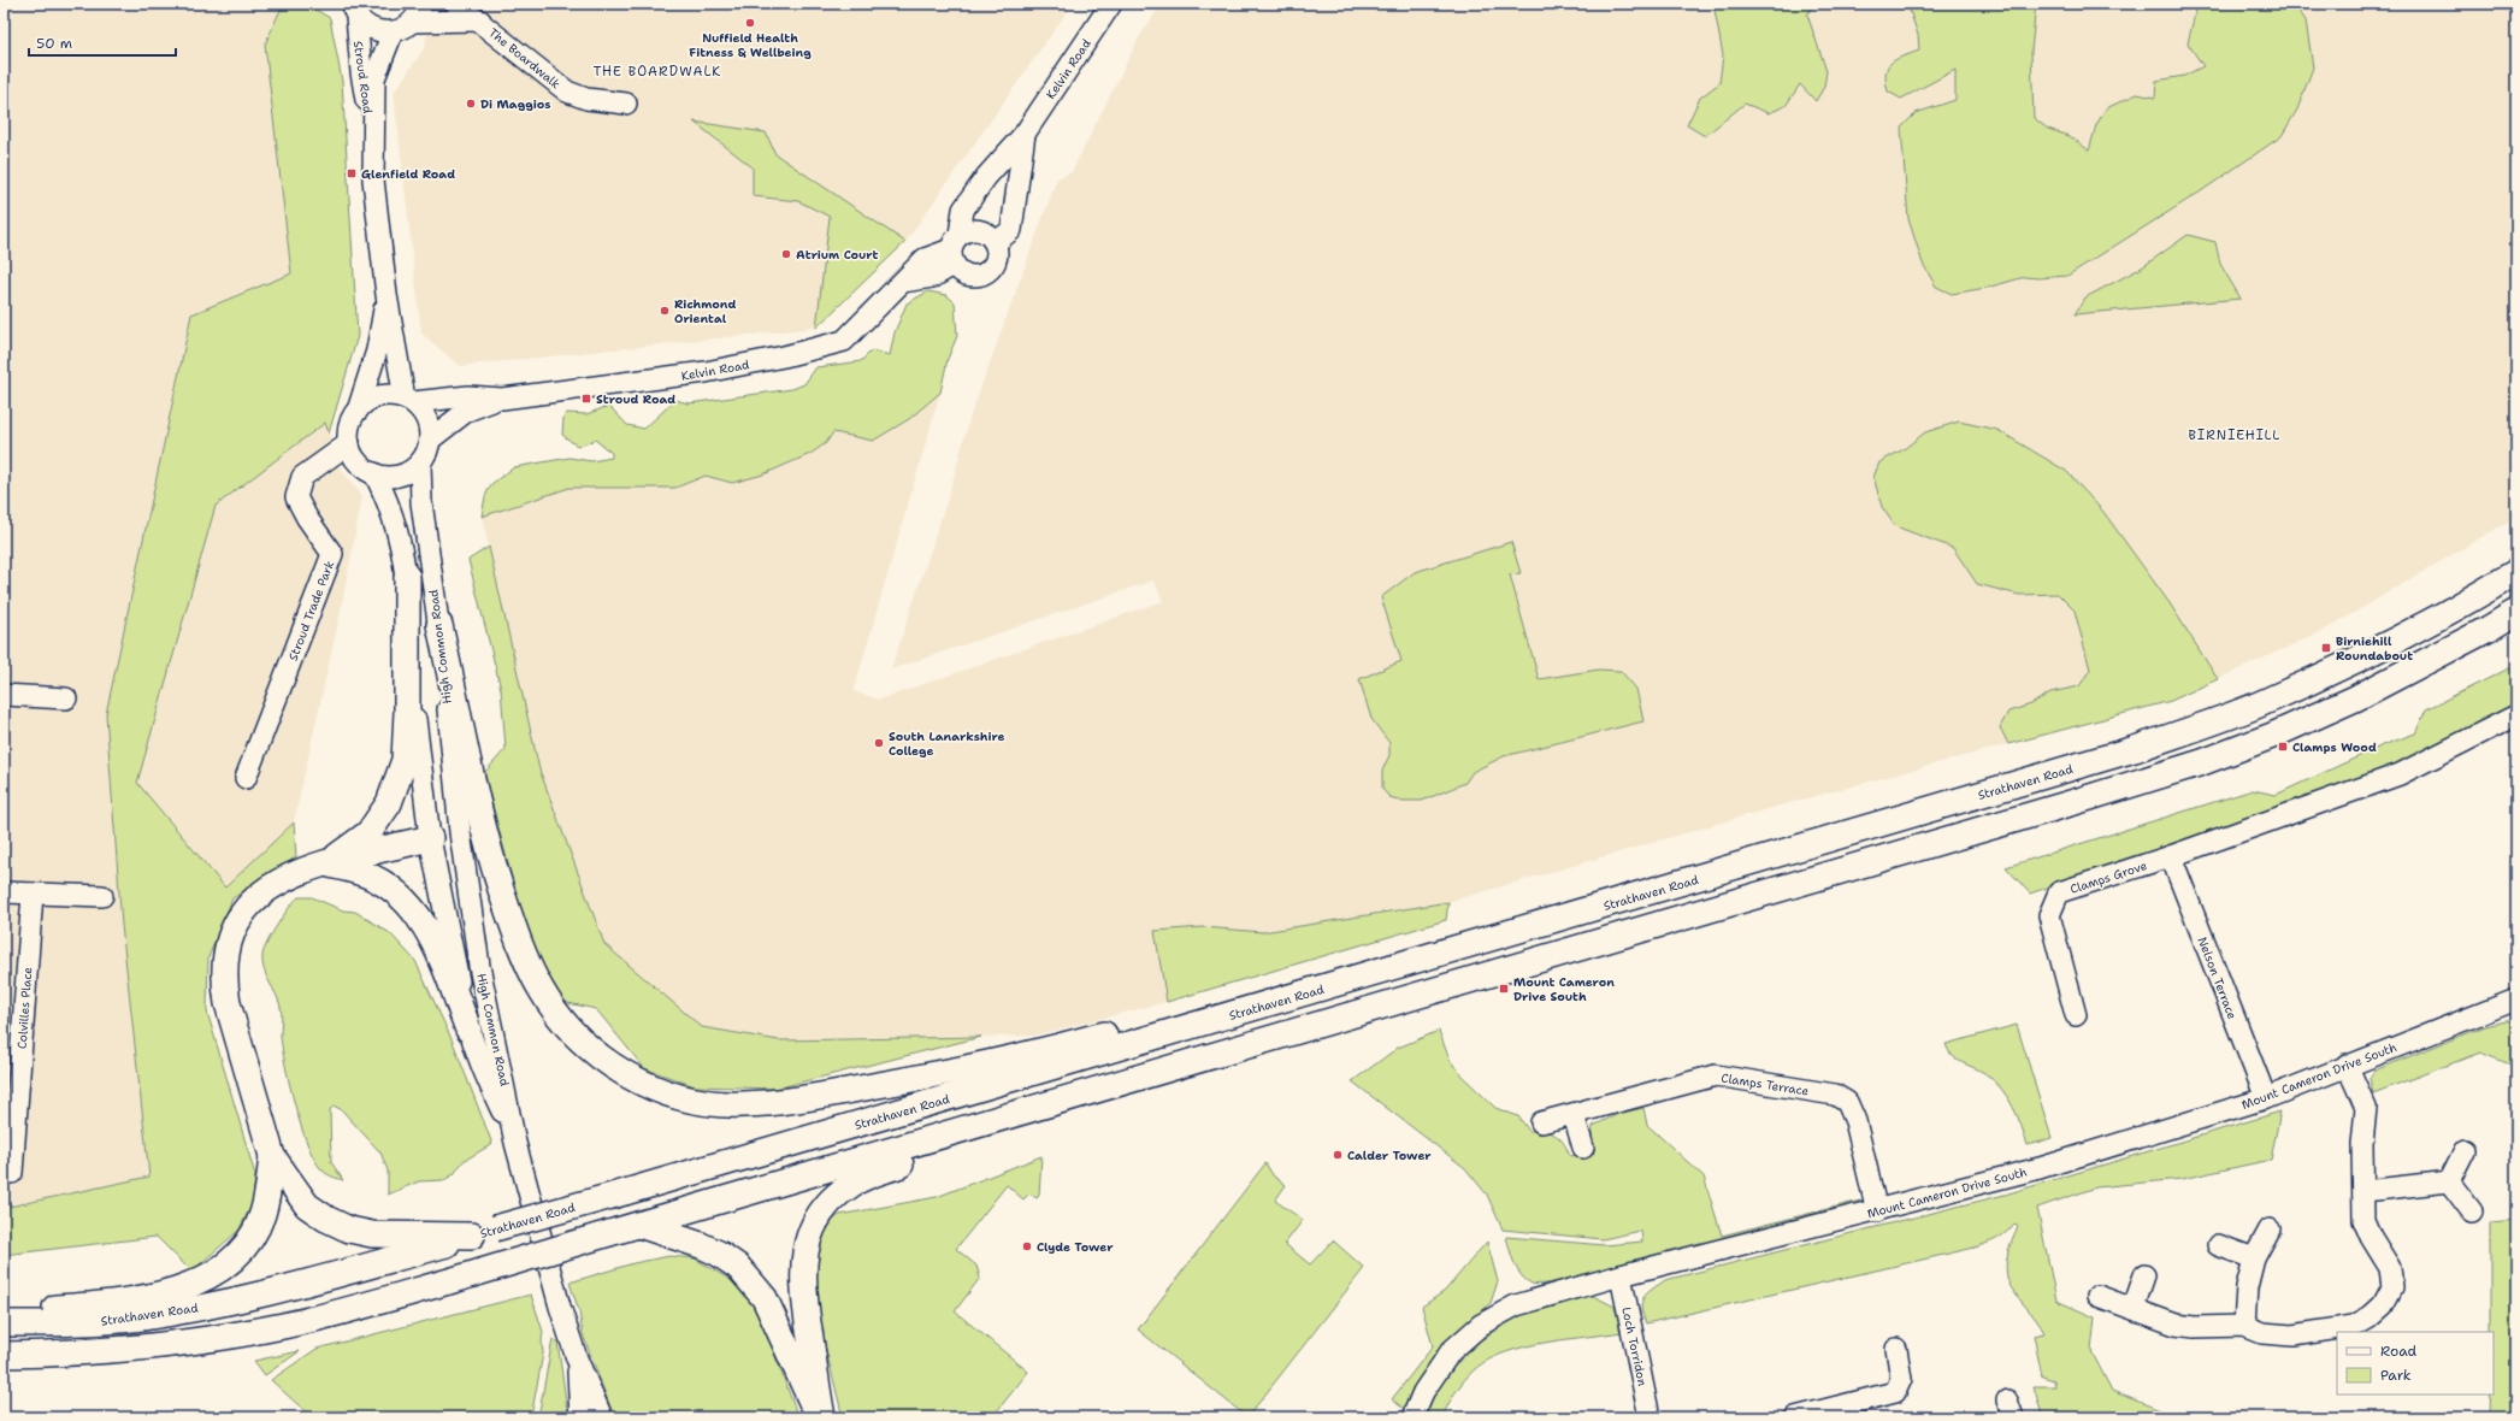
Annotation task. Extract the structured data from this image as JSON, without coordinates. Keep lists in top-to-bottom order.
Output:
{
  "streets": {
    "main road": ["Strathaven Road"],
    "street": [
      "The Boardwalk",
      "Kelvin Road",
      "Stroud Road",
      "Stroud Trade Park",
      "High Common Road",
      "Clamps Grove",
      "Nelson Terrace",
      "Colvilles Place",
      "Mount Cameron Drive South",
      "Clamps Terrace",
      "Loch Torridon"
    ]
  },
  "crossings": [
    ["Kelvin Road", "Stroud Road"],
    ["Kelvin Road", "Stroud Trade Park"],
    ["Kelvin Road", "High Common Road"],
    ["Stroud Road", "Stroud Trade Park"],
    ["Stroud Road", "High Common Road"],
    ["Stroud Trade Park", "High Common Road"],
    ["Clamps Grove", "Nelson Terrace"],
    ["Nelson Terrace", "Mount Cameron Drive South"],
    ["Mount Cameron Drive South", "Clamps Terrace"],
    ["Mount Cameron Drive South", "Loch Torridon"]
  ],
  "districts": ["THE BOARDWALK", "BIRNIEHILL"],
  "places": {
    "other": [
      "Nuffield Health Fitness & Wellbeing",
      "Di Maggios",
      "Atrium Court",
      "Richmond Oriental",
      "South Lanarkshire College",
      "Calder Tower",
      "Clyde Tower"
    ],
    "transit": [
      "Glenfield Road",
      "Stroud Road",
      "Birniehill Roundabout",
      "Clamps Wood",
      "Mount Cameron Drive South"
    ]
  },
  "legend": ["Road", "Park"],
  "scale_bar": "50 m"
}
